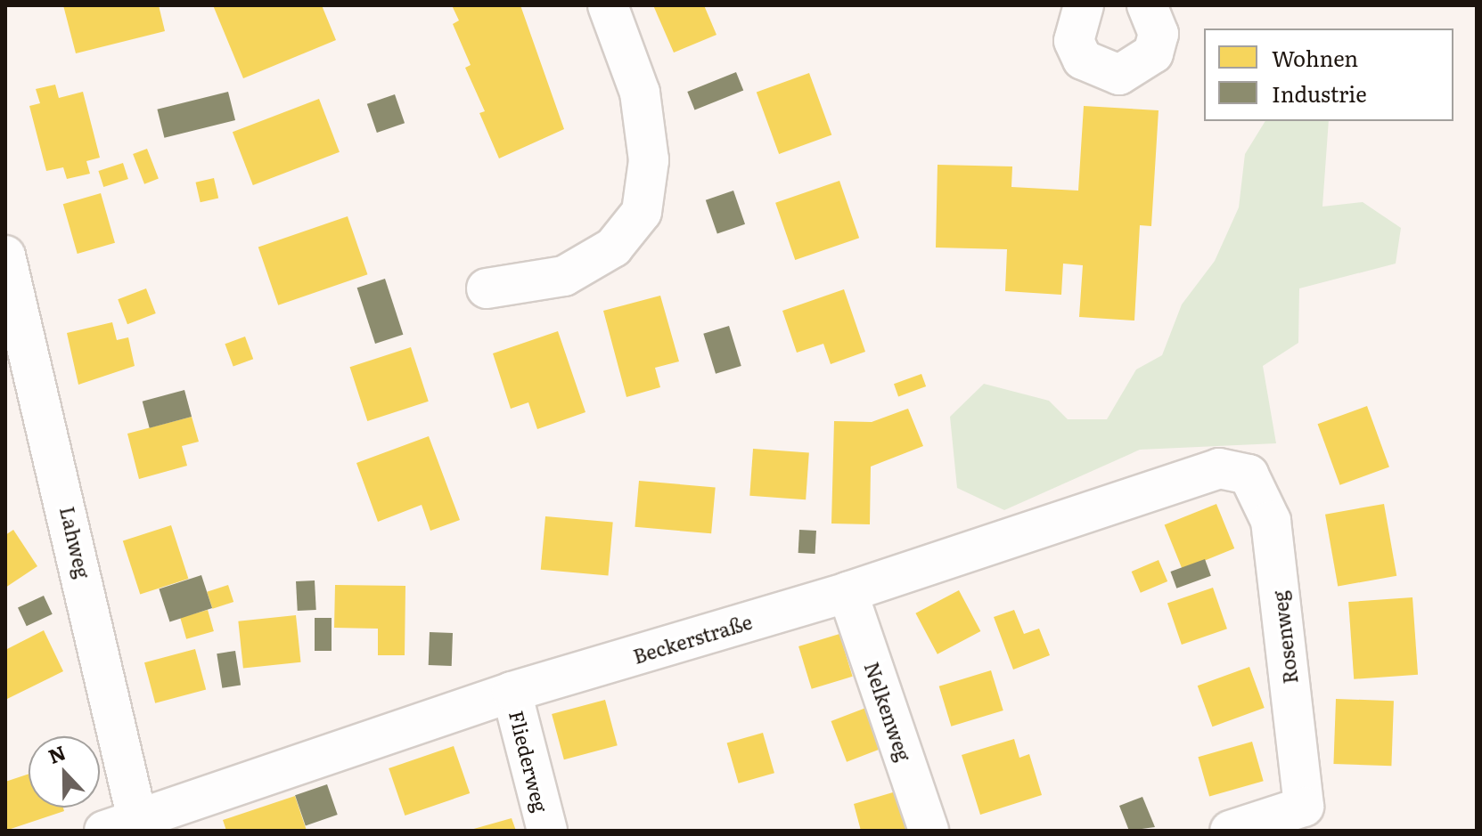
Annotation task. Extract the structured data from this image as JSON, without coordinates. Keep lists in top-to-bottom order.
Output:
{
  "streets": {
    "street": [
      "Lahweg",
      "Rosenweg",
      "Beckerstraße",
      "Nelkenweg",
      "Fliederweg"
    ]
  },
  "crossings": [
    ["Lahweg", "Beckerstraße"],
    ["Rosenweg", "Beckerstraße"],
    ["Beckerstraße", "Nelkenweg"],
    ["Beckerstraße", "Fliederweg"]
  ],
  "legend": ["Wohnen", "Industrie"],
  "north": "top"
}
